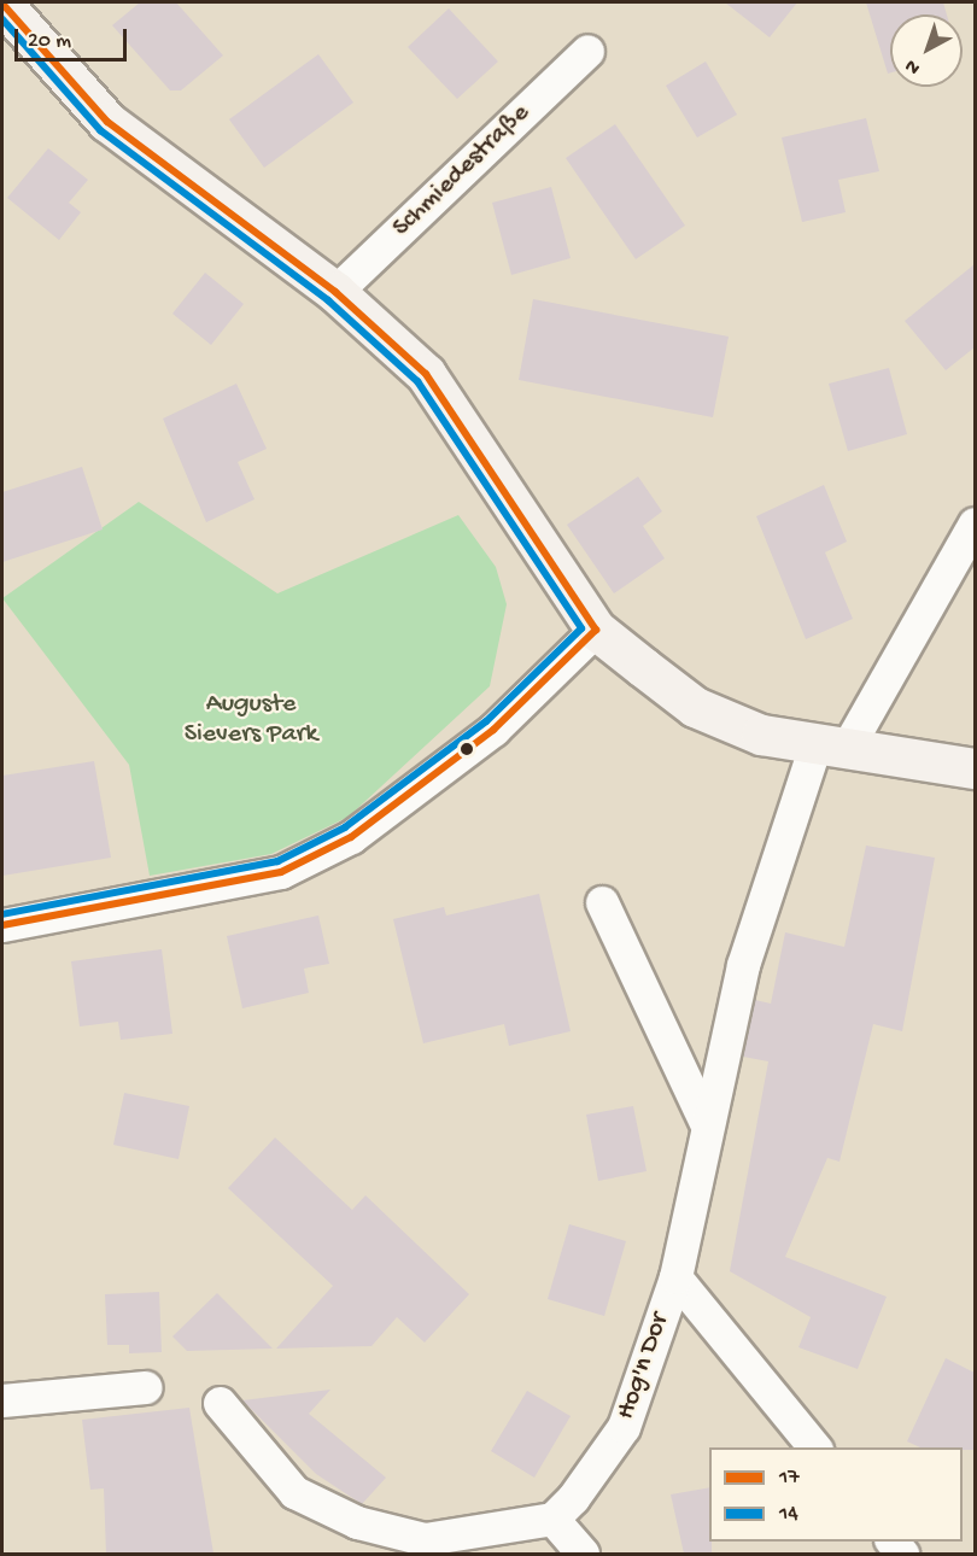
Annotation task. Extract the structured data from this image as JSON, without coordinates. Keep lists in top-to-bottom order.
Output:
{
  "streets": {
    "street": ["Schmiedestraße", "Hog'n Dor"]
  },
  "parks": ["Auguste Sievers Park"],
  "lines": ["transit line 17", "transit line 14"],
  "legend": ["17", "14"],
  "scale_bar": "20 m",
  "north": "bottom left"
}
